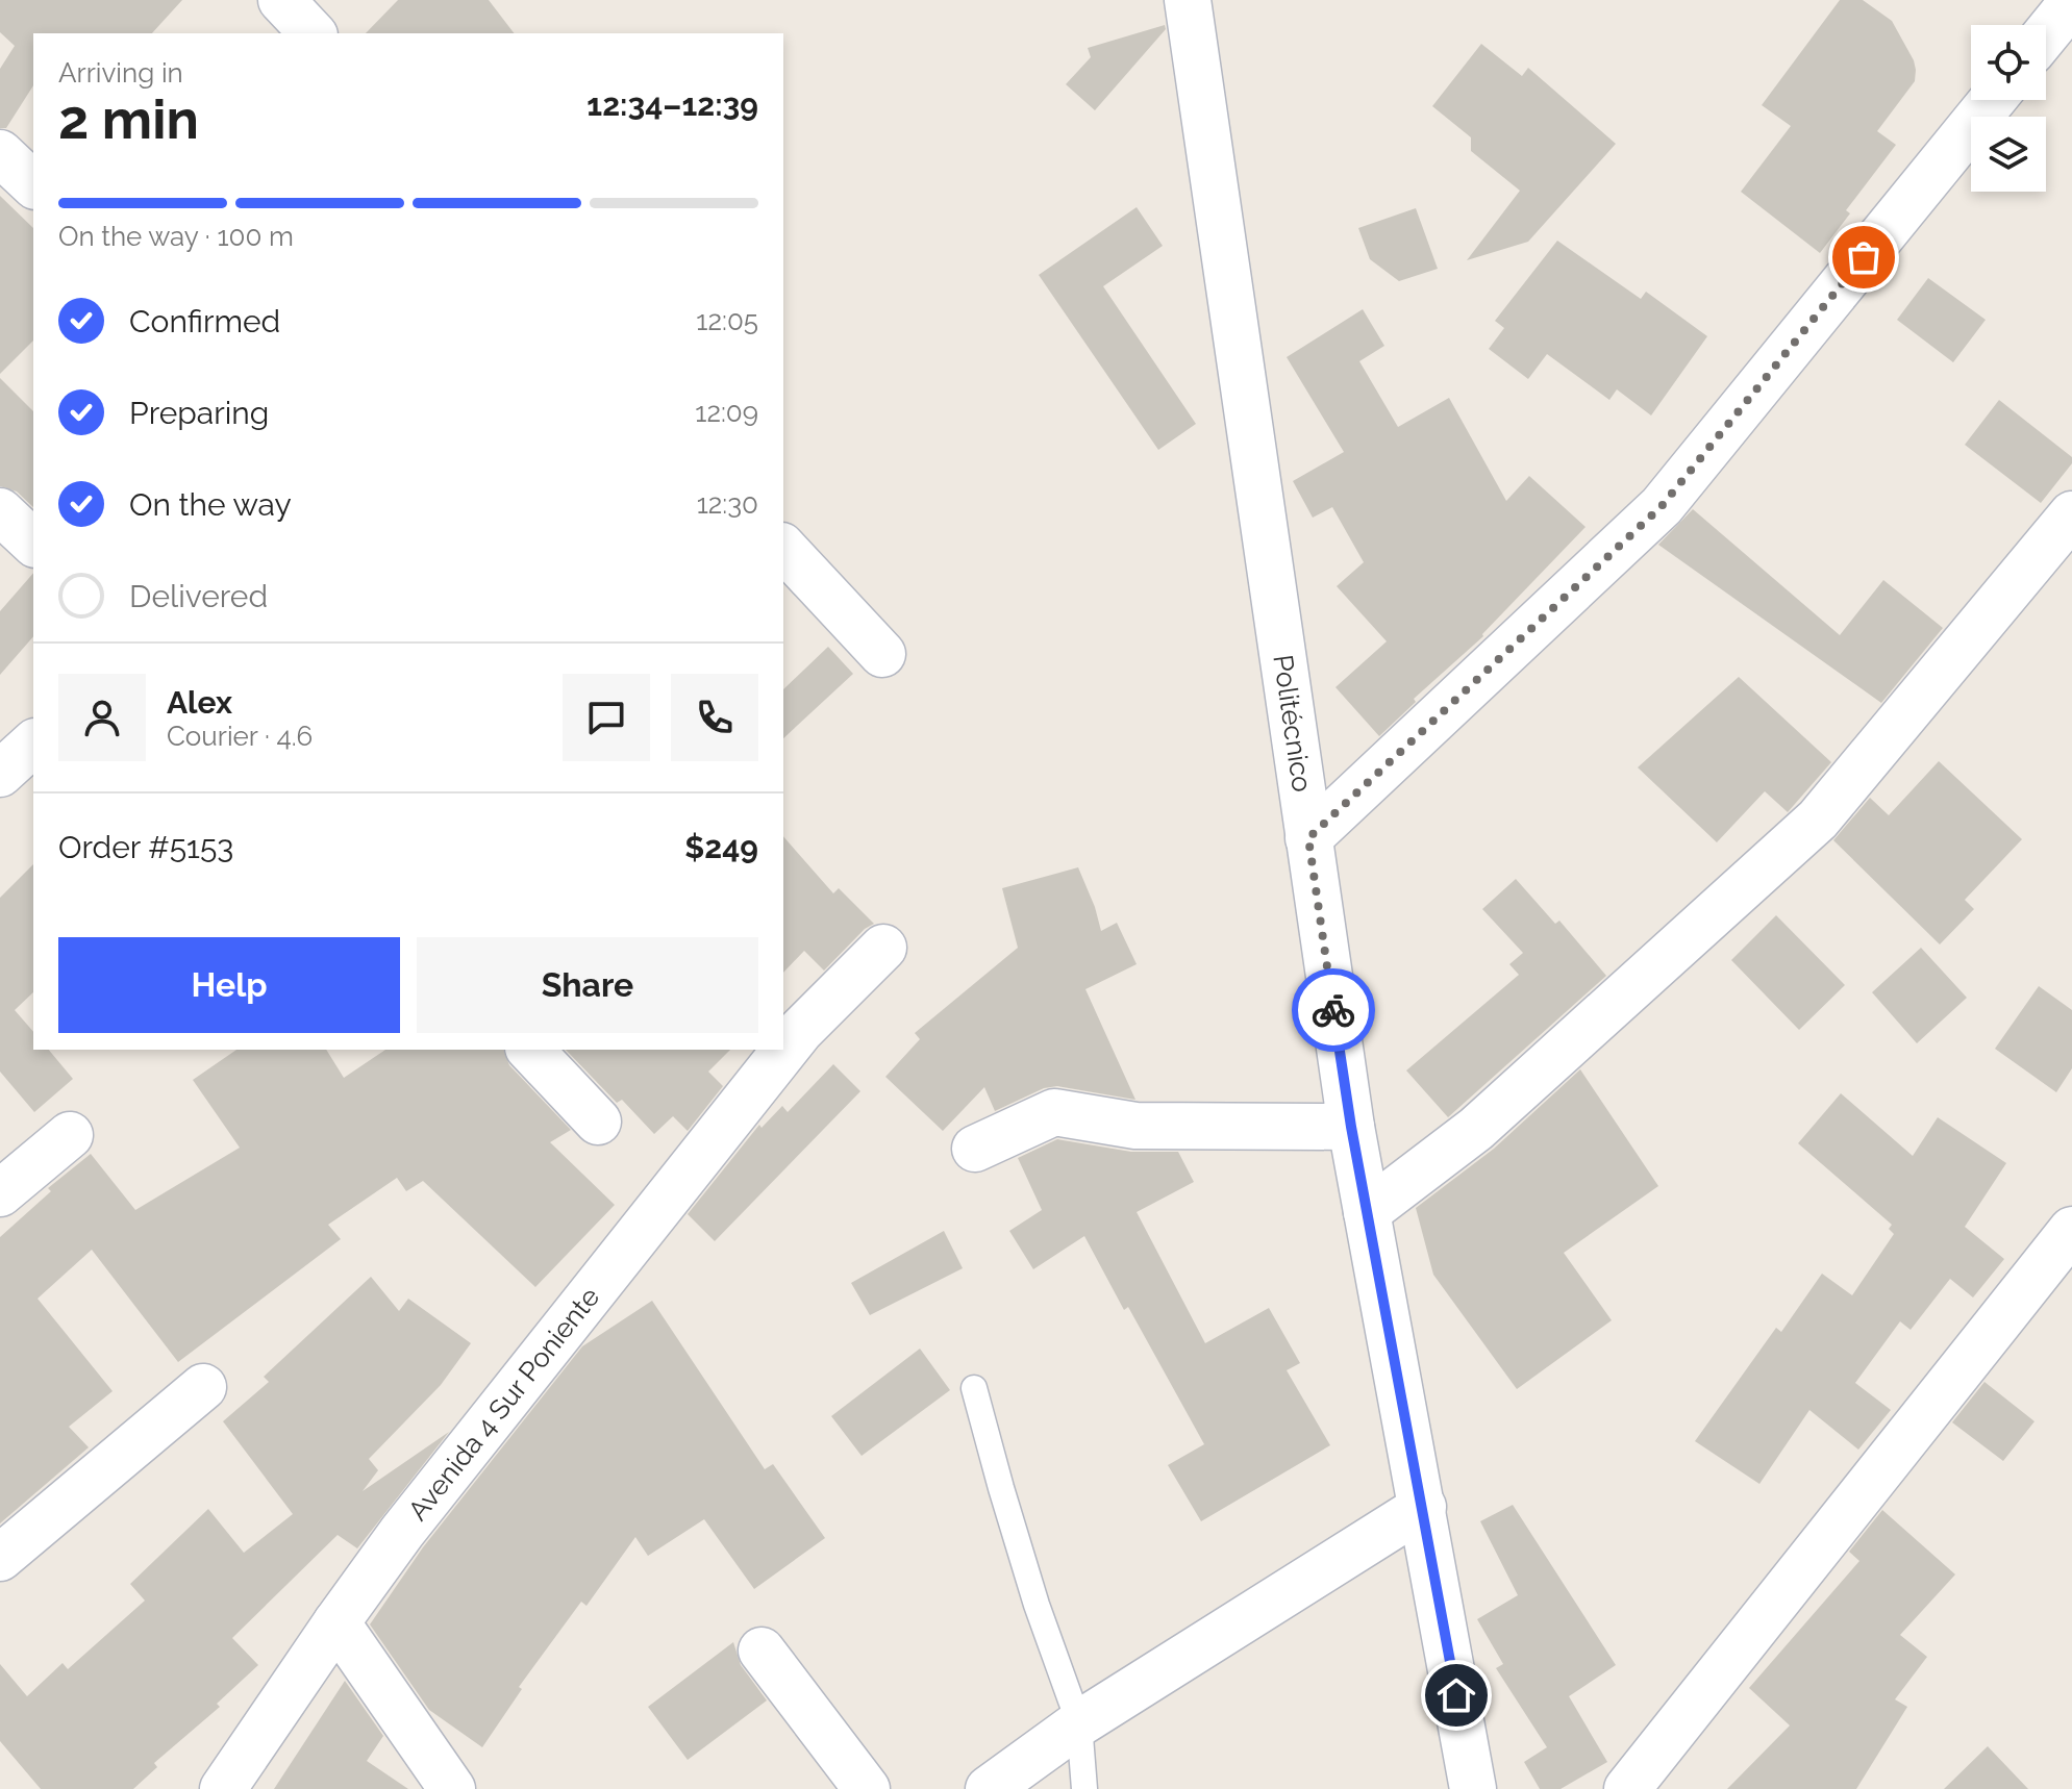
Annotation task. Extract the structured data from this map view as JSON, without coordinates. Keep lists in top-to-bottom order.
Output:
{
  "streets": {
    "street": ["Politécnico", "Avenida 4 Sur Poniente"]
  },
  "page": {
    "heading": ["2 min", "Arriving in", "12:34–12:39"],
    "panel": [
      "Alex",
      "Courier · 4.6",
      "Order #5153",
      "$249"
    ],
    "bar": "On the way · 100 m",
    "list": [
      ["Confirmed", "12:05"],
      ["Preparing", "12:09"],
      ["On the way", "12:30"],
      "Delivered"
    ],
    "buttons": ["Help", "Share"]
  }
}
